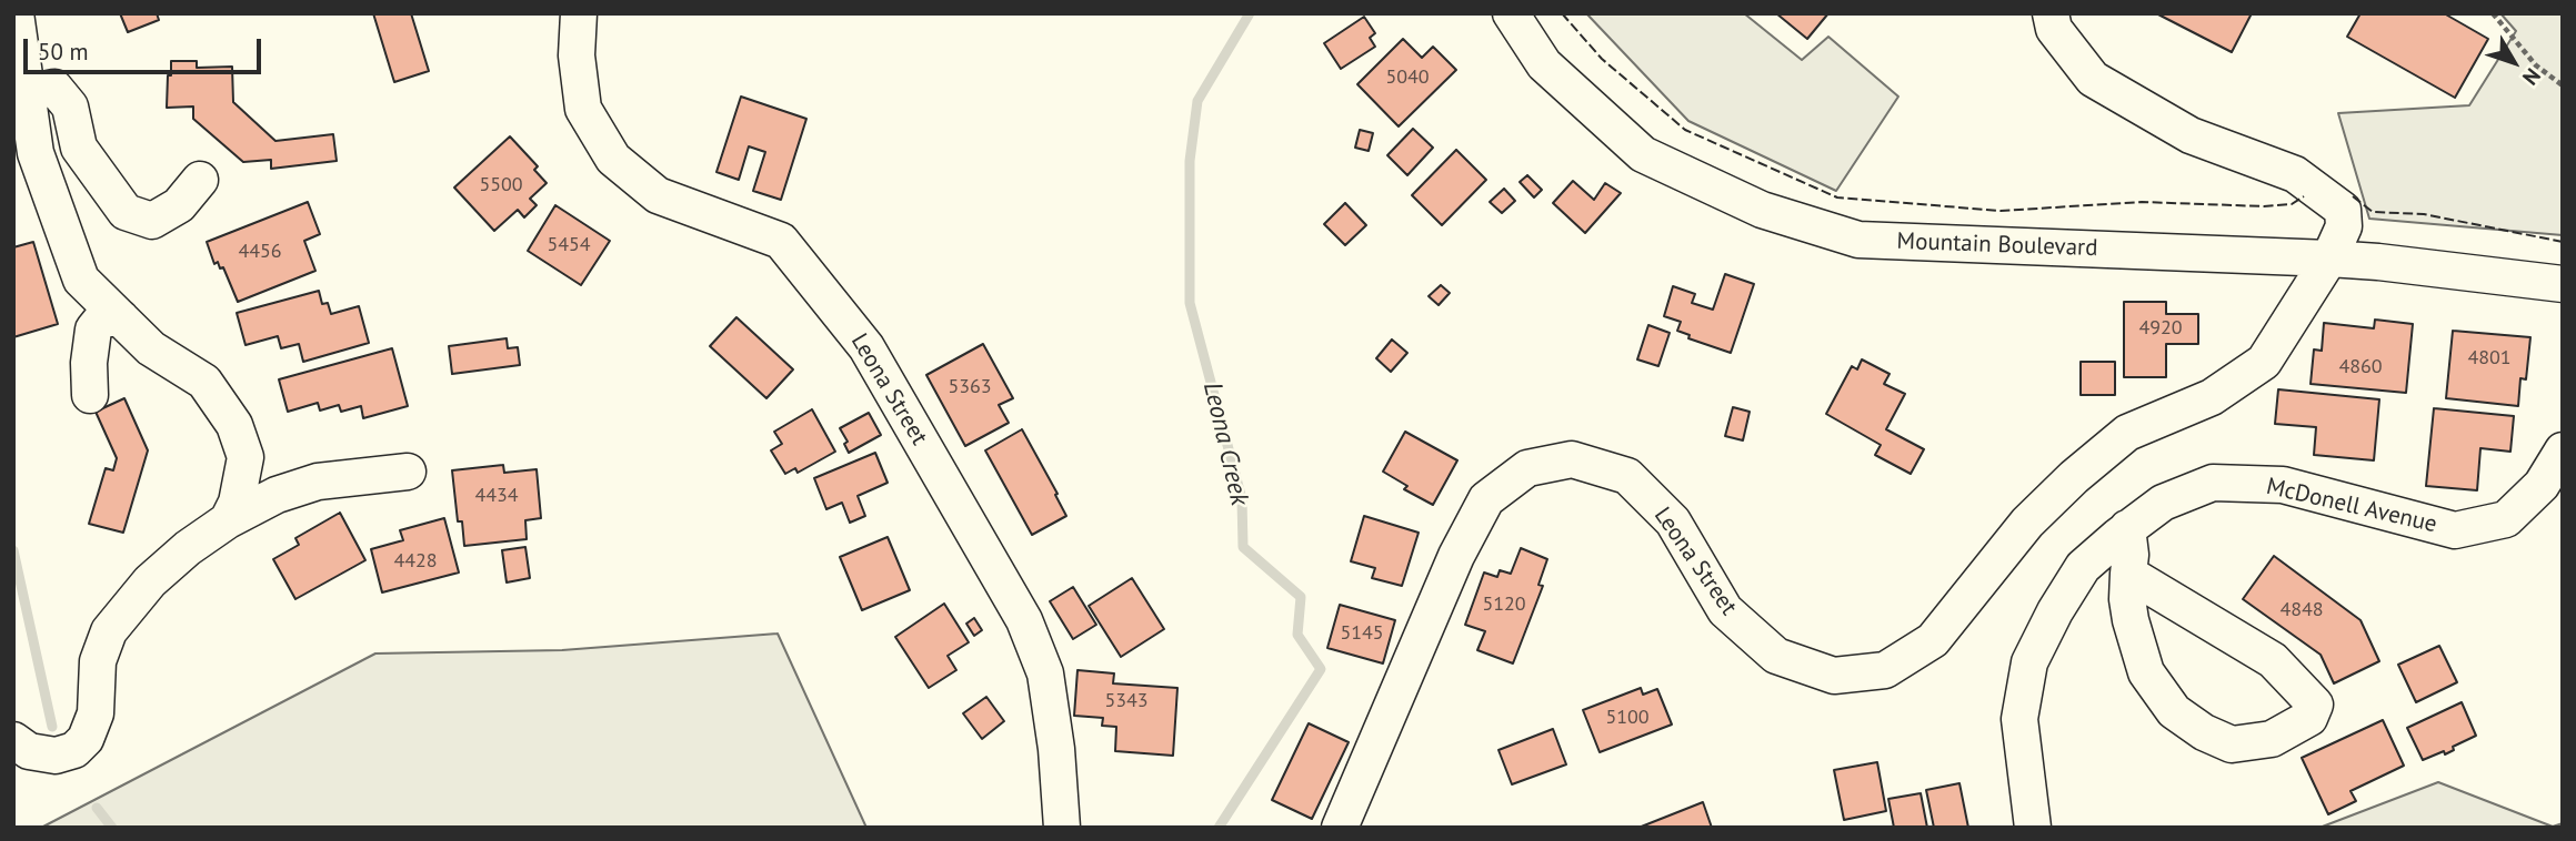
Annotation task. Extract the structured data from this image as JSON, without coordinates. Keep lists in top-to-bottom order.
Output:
{
  "streets": {
    "street": ["Mountain Boulevard", "Leona Street", "McDonell Avenue"]
  },
  "crossings": [
    ["Mountain Boulevard", "Leona Street"]
  ],
  "water": ["Leona Creek"],
  "house_numbers": [
    "5040",
    "5500",
    "5454",
    "4456",
    "4920",
    "4801",
    "4860",
    "5363",
    "4434",
    "4428",
    "5120",
    "4848",
    "5145",
    "5343",
    "5100"
  ],
  "scale_bar": "50 m",
  "north": "bottom right"
}
